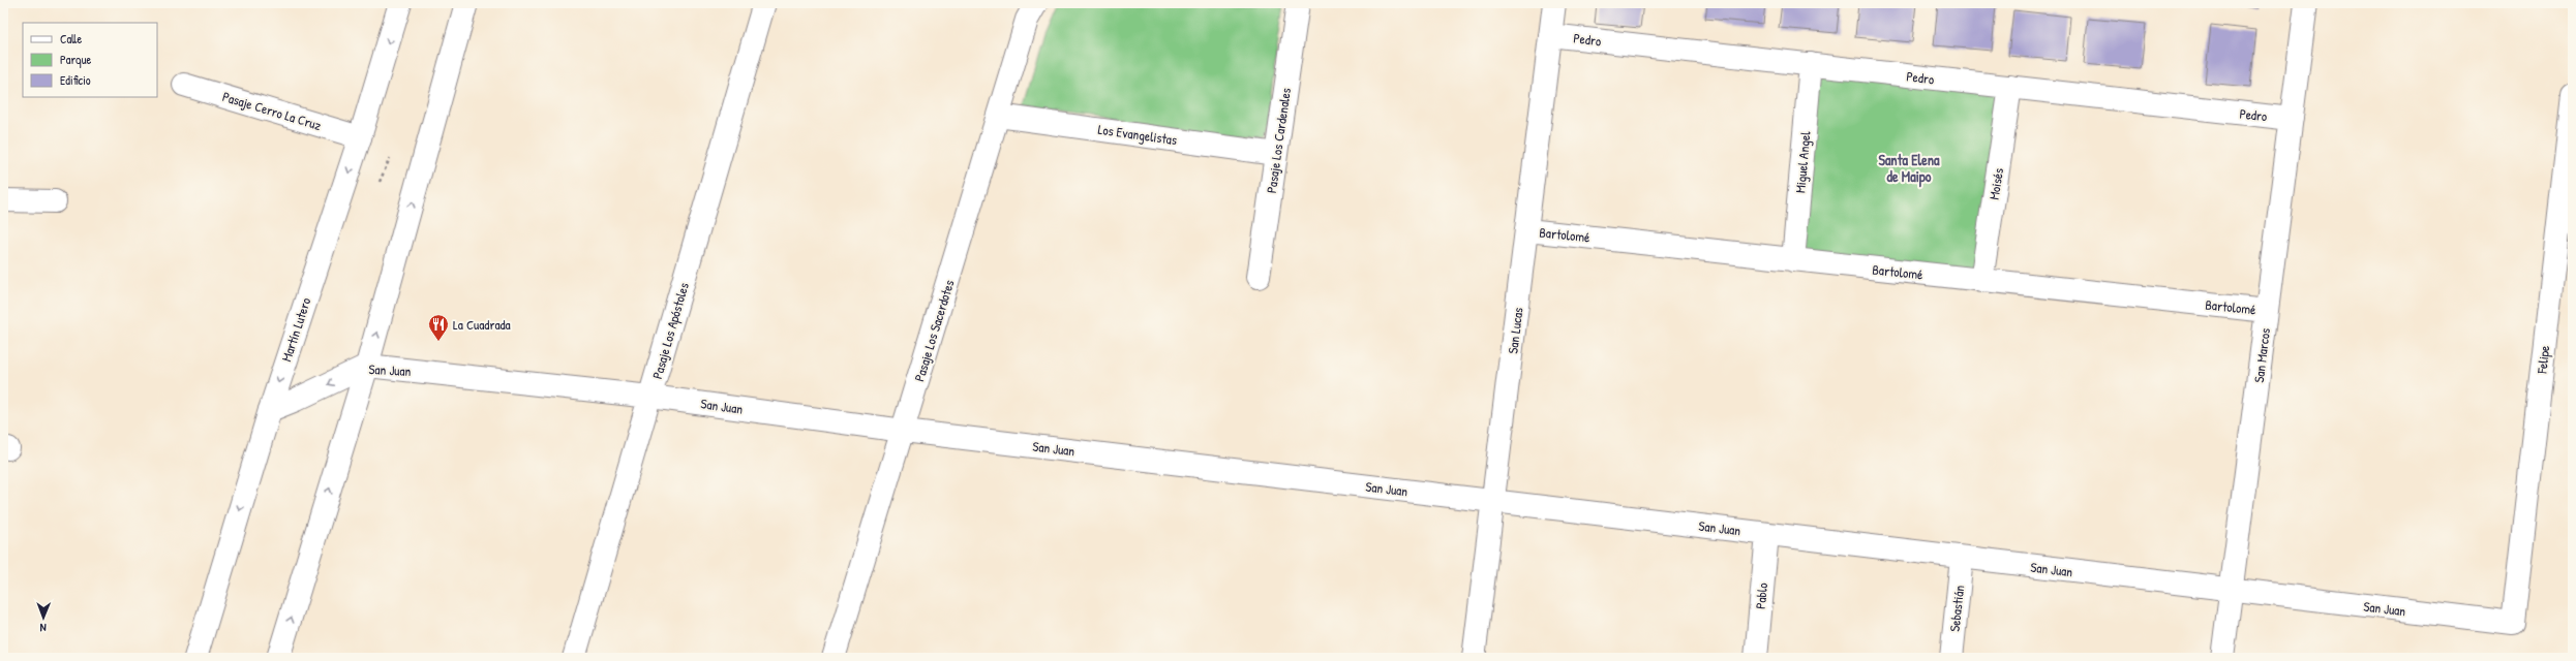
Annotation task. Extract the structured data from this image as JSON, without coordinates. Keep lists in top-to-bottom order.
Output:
{
  "streets": {
    "street": [
      "Pedro",
      "Pasaje Cerro La Cruz",
      "Los Evangelistas",
      "Pasaje Los Cardenales",
      "Miguel Angel",
      "Moisés",
      "Bartolomé",
      "Martín Lutero",
      "Pasaje Los Apóstoles",
      "Pasaje Los Sacerdotes",
      "San Lucas",
      "San Marcos",
      "Felipe",
      "San Juan",
      "Pablo",
      "Sebastián"
    ]
  },
  "crossings": [
    ["Pedro", "Miguel Angel"],
    ["Pedro", "Moisés"],
    ["Pedro", "San Lucas"],
    ["Pedro", "San Marcos"],
    ["Pasaje Cerro La Cruz", "Martín Lutero"],
    ["Los Evangelistas", "Pasaje Los Cardenales"],
    ["Los Evangelistas", "Pasaje Los Sacerdotes"],
    ["Miguel Angel", "Bartolomé"],
    ["Moisés", "Bartolomé"],
    ["Bartolomé", "San Lucas"],
    ["Bartolomé", "San Marcos"],
    ["Martín Lutero", "San Juan"],
    ["Pasaje Los Apóstoles", "San Juan"],
    ["Pasaje Los Sacerdotes", "San Juan"],
    ["San Lucas", "San Juan"],
    ["San Marcos", "San Juan"],
    ["Felipe", "San Juan"],
    ["San Juan", "Pablo"],
    ["San Juan", "Sebastián"]
  ],
  "districts": ["Santa Elena de Maipo"],
  "places": {
    "restaurant": ["La Cuadrada"]
  },
  "legend": ["Calle", "Parque", "Edificio"],
  "north": "bottom"
}
